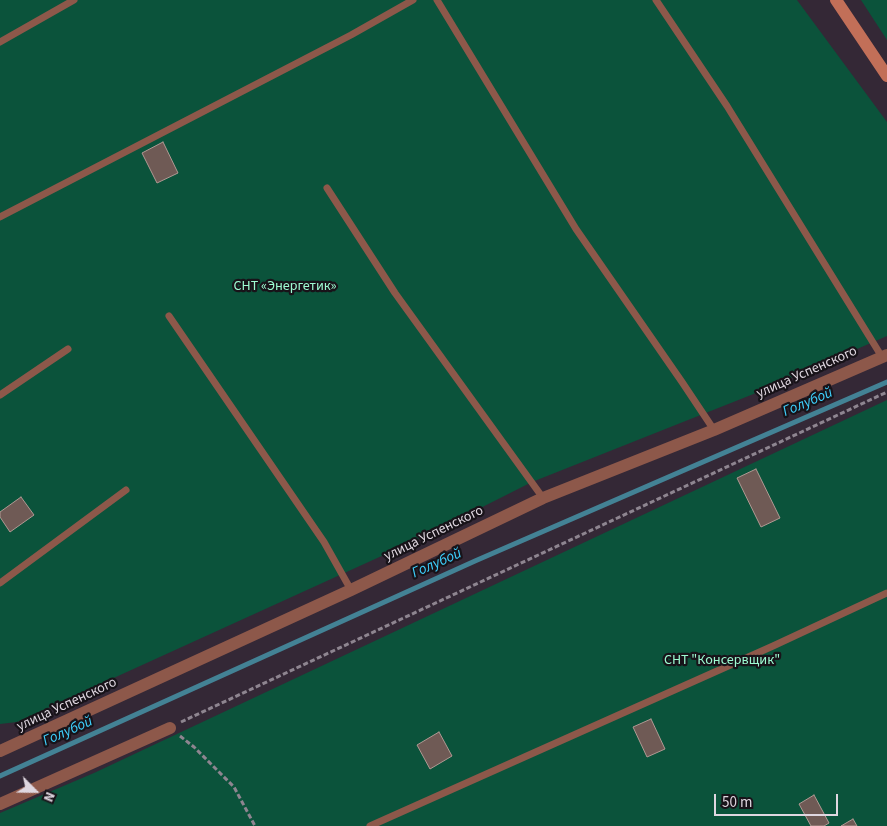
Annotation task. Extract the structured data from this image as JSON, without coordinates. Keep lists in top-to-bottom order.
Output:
{
  "streets": {
    "street": ["улица Успенского"]
  },
  "water": ["Голубой"],
  "parks": ["СНТ «Энергетик»", "СНТ \"Консервщик\""],
  "scale_bar": "50 m",
  "north": "bottom right"
}
